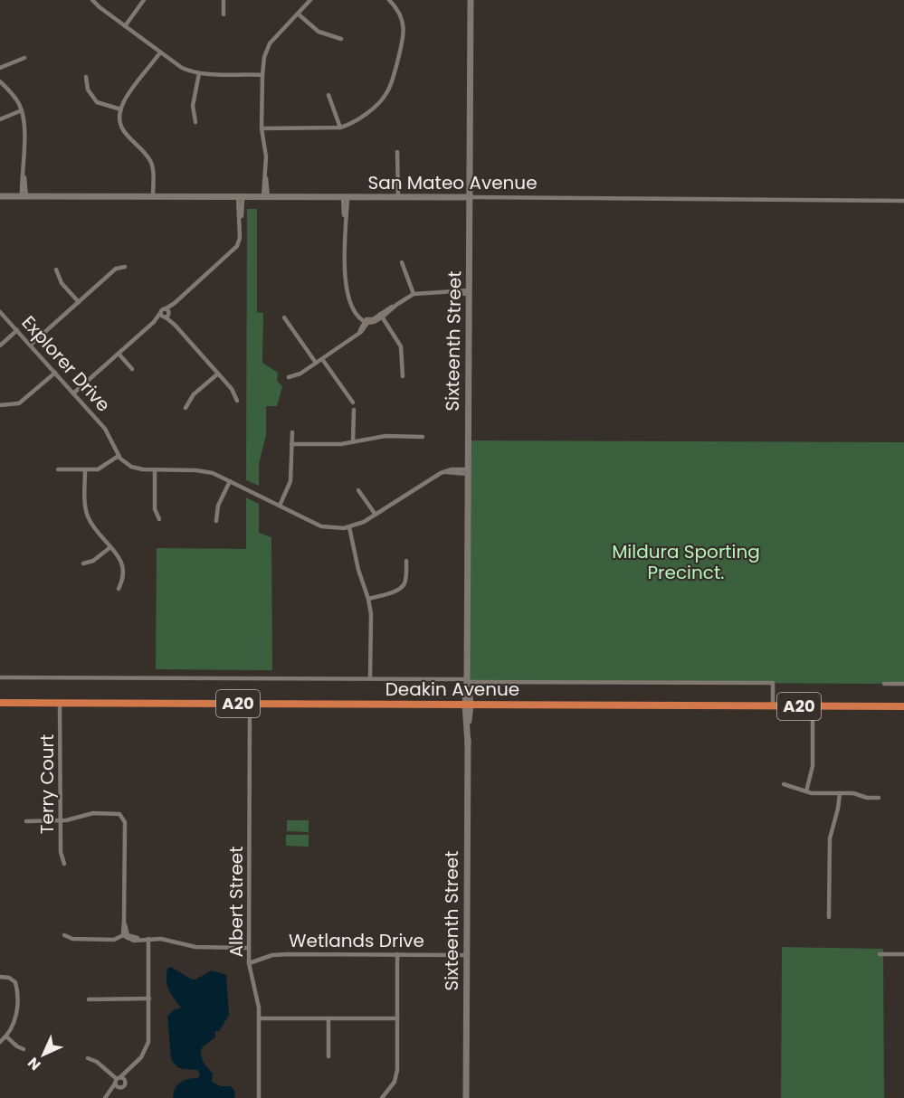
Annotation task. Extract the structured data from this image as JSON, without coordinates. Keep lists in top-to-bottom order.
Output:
{
  "streets": {
    "highway": ["Deakin Avenue", "A20"],
    "street": [
      "San Mateo Avenue",
      "Sixteenth Street",
      "Explorer Drive",
      "Terry Court",
      "Albert Street",
      "Wetlands Drive"
    ]
  },
  "crossings": [
    ["San Mateo Avenue", "Sixteenth Street"],
    ["Sixteenth Street", "Deakin Avenue"],
    ["Sixteenth Street", "Wetlands Drive"],
    ["Deakin Avenue", "Terry Court"],
    ["Deakin Avenue", "Albert Street"],
    ["Albert Street", "Wetlands Drive"]
  ],
  "parks": ["Mildura Sporting Precinct."],
  "north": "bottom left"
}
